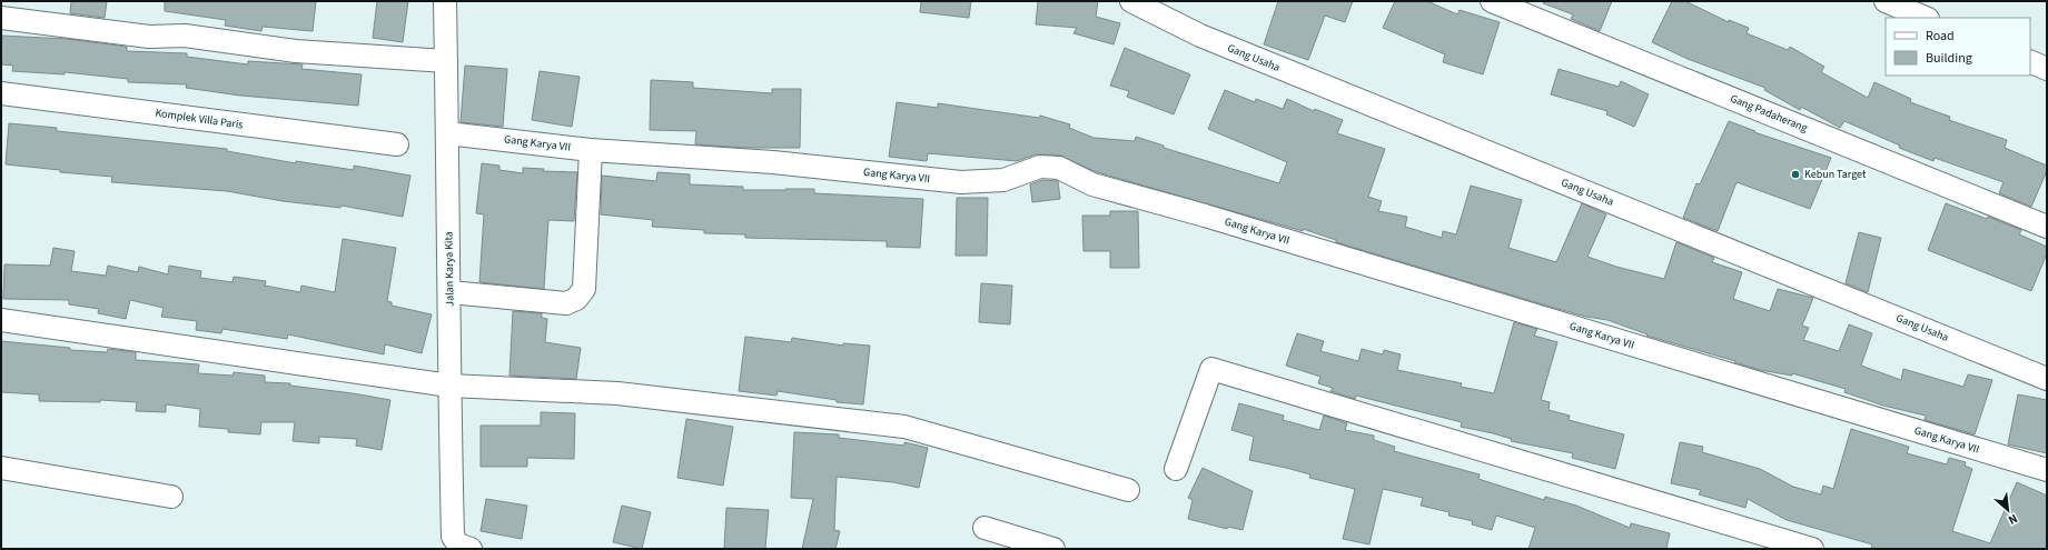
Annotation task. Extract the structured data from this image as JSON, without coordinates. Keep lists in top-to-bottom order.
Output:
{
  "streets": {
    "street": [
      "Gang Usaha",
      "Gang Padaherang",
      "Komplek Villa Paris",
      "Gang Karya VII",
      "Jalan Karya Kita"
    ]
  },
  "crossings": [
    ["Gang Karya VII", "Jalan Karya Kita"]
  ],
  "places": ["Kebun Target"],
  "legend": ["Road", "Building"],
  "north": "bottom right"
}
